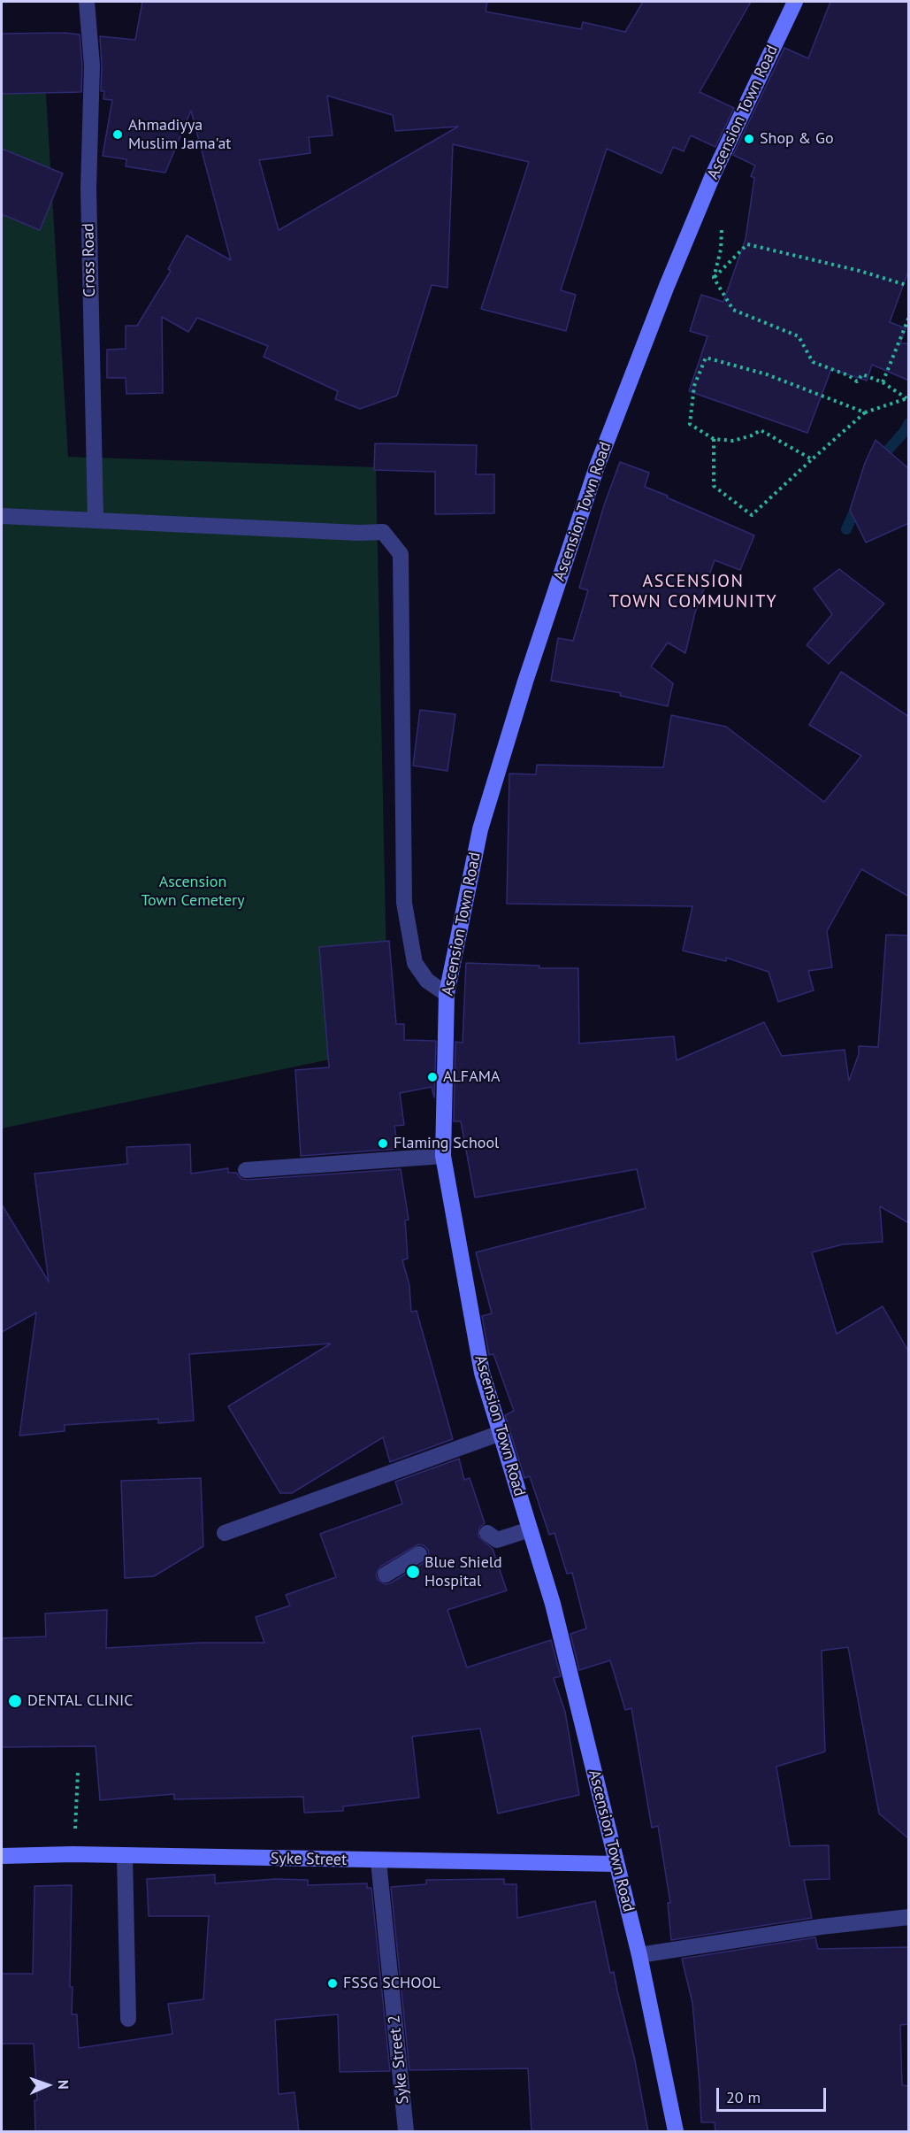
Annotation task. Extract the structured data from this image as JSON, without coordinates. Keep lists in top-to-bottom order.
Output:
{
  "streets": {
    "main road": ["Ascension Town Road", "Syke Street"],
    "street": ["Cross Road", "Syke Street 2"]
  },
  "crossings": [
    ["Ascension Town Road", "Syke Street"],
    ["Syke Street", "Syke Street 2"]
  ],
  "districts": ["ASCENSION TOWN COMMUNITY"],
  "parks": ["Ascension Town Cemetery"],
  "places": [
    "Ahmadiyya Muslim Jama'at",
    "Shop & Go",
    "ALFAMA",
    "Flaming School",
    "Blue Shield Hospital",
    "DENTAL CLINIC",
    "FSSG SCHOOL"
  ],
  "scale_bar": "20 m",
  "north": "right"
}
